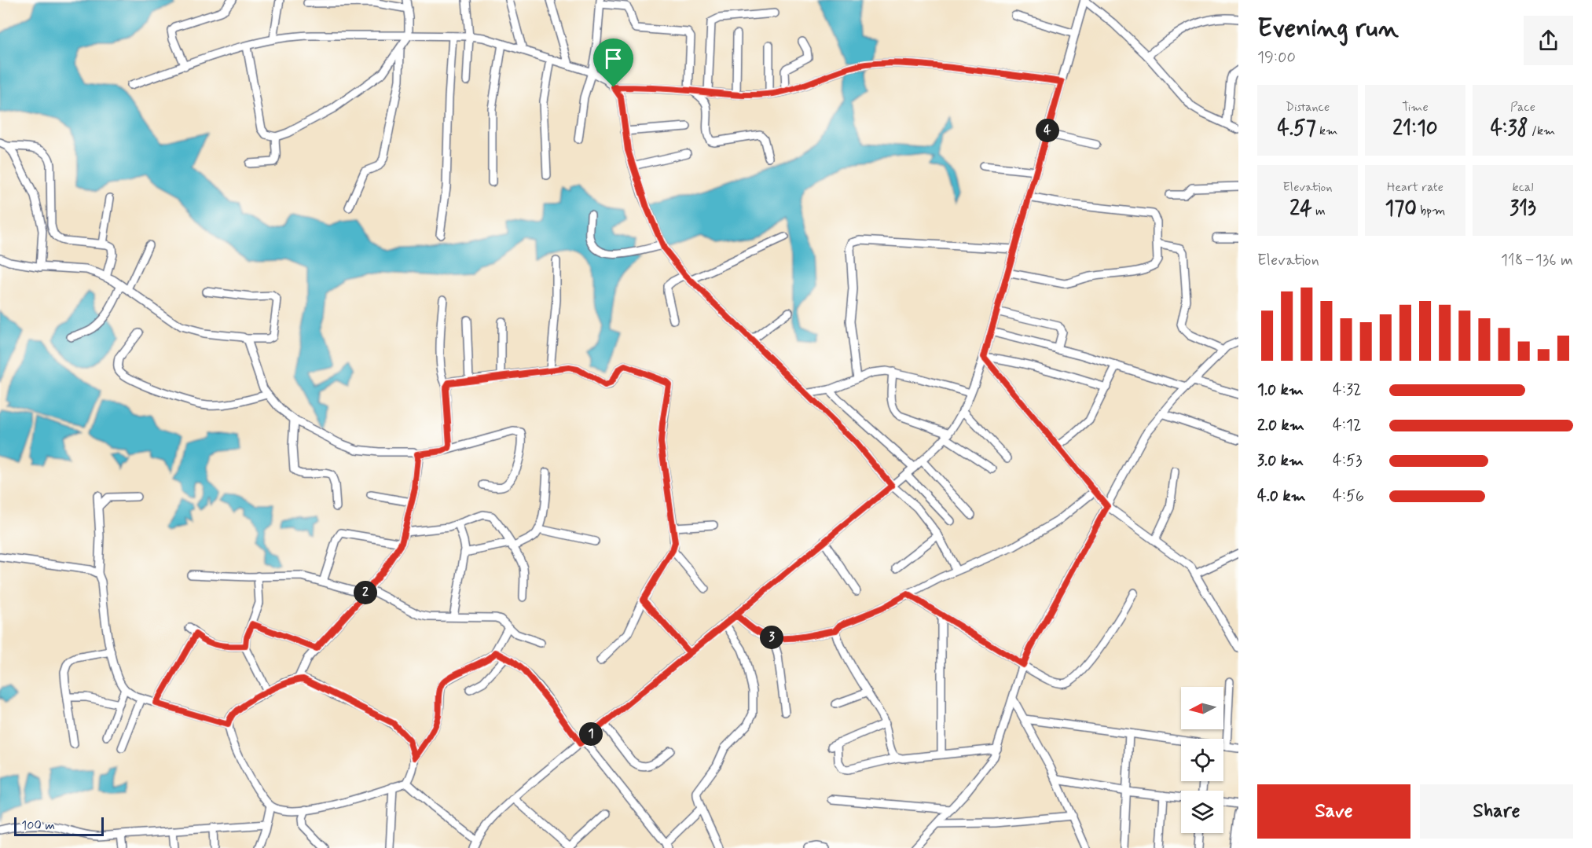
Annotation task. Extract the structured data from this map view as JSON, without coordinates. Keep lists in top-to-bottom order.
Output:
{
  "scale_bar": "100 m",
  "north": "left",
  "page": {
    "heading": ["Evening run", "19:00"],
    "stats": [
      ["Distance", "4.57 km"],
      ["Time", "21:10"],
      ["Pace", "4:38 /km"],
      ["Elevation", "24 m"],
      ["Heart rate", "170 bpm"],
      ["kcal", "313"]
    ],
    "pins": [
      "4",
      "2",
      "3",
      "1"
    ],
    "chart": ["Elevation", "118–136 m"],
    "list": [
      {
        "name": "1.0 km",
        "note": "4:32"
      },
      {
        "name": "2.0 km",
        "note": "4:12"
      },
      {
        "name": "3.0 km",
        "note": "4:53"
      },
      {
        "name": "4.0 km",
        "note": "4:56"
      }
    ],
    "buttons": ["Save", "Share"],
    "scale": "100 m"
  }
}
